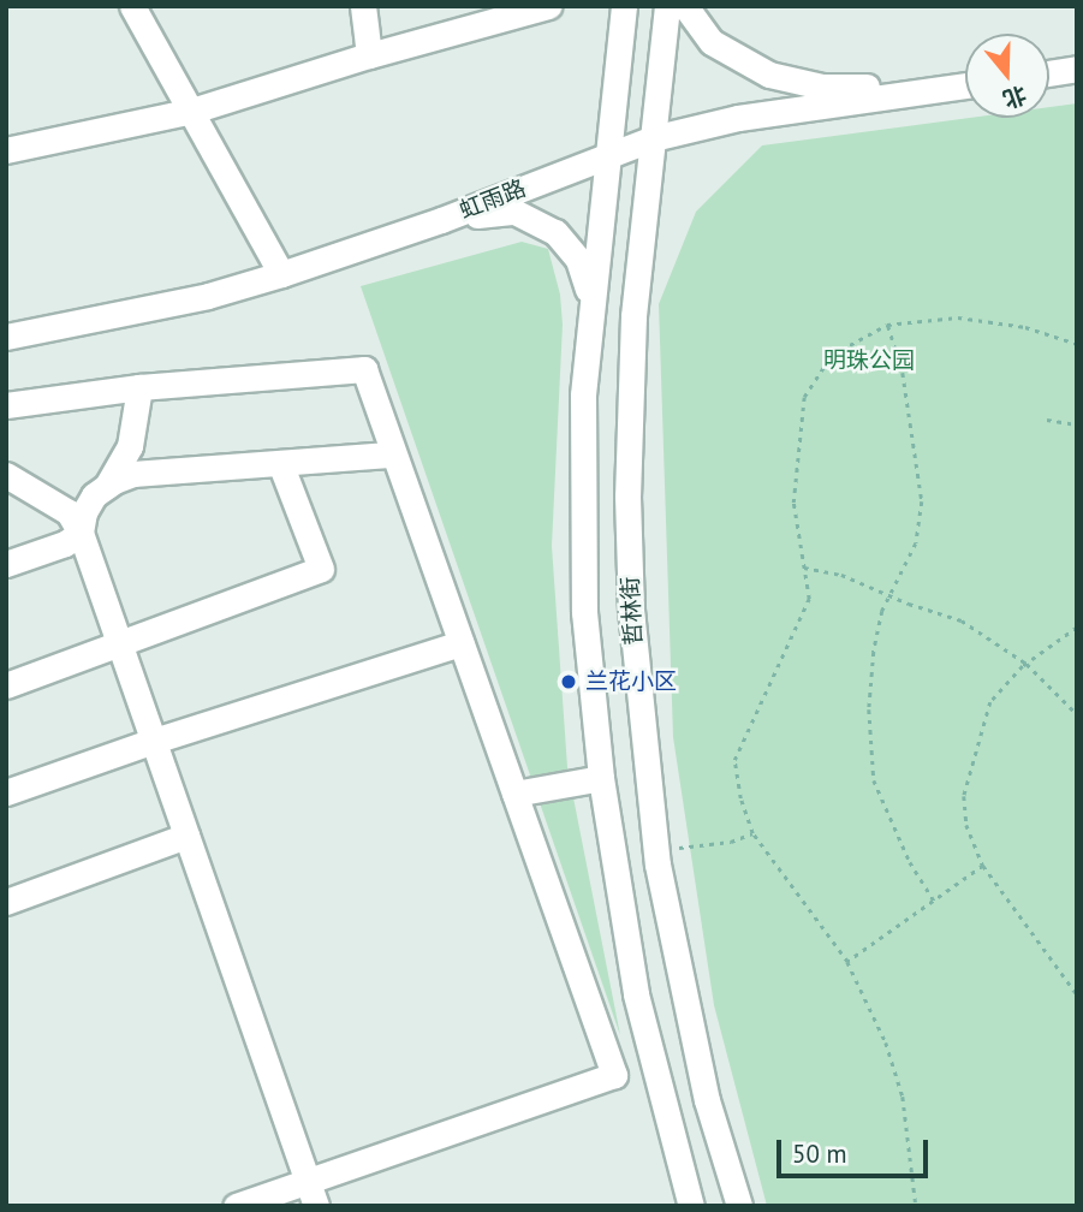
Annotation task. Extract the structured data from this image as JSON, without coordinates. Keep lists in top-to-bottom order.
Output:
{
  "streets": {
    "street": ["虹雨路", "哲林街"]
  },
  "crossings": [
    ["虹雨路", "哲林街"]
  ],
  "parks": ["明珠公园"],
  "places": ["兰花小区"],
  "scale_bar": "50 m",
  "north": "bottom"
}
